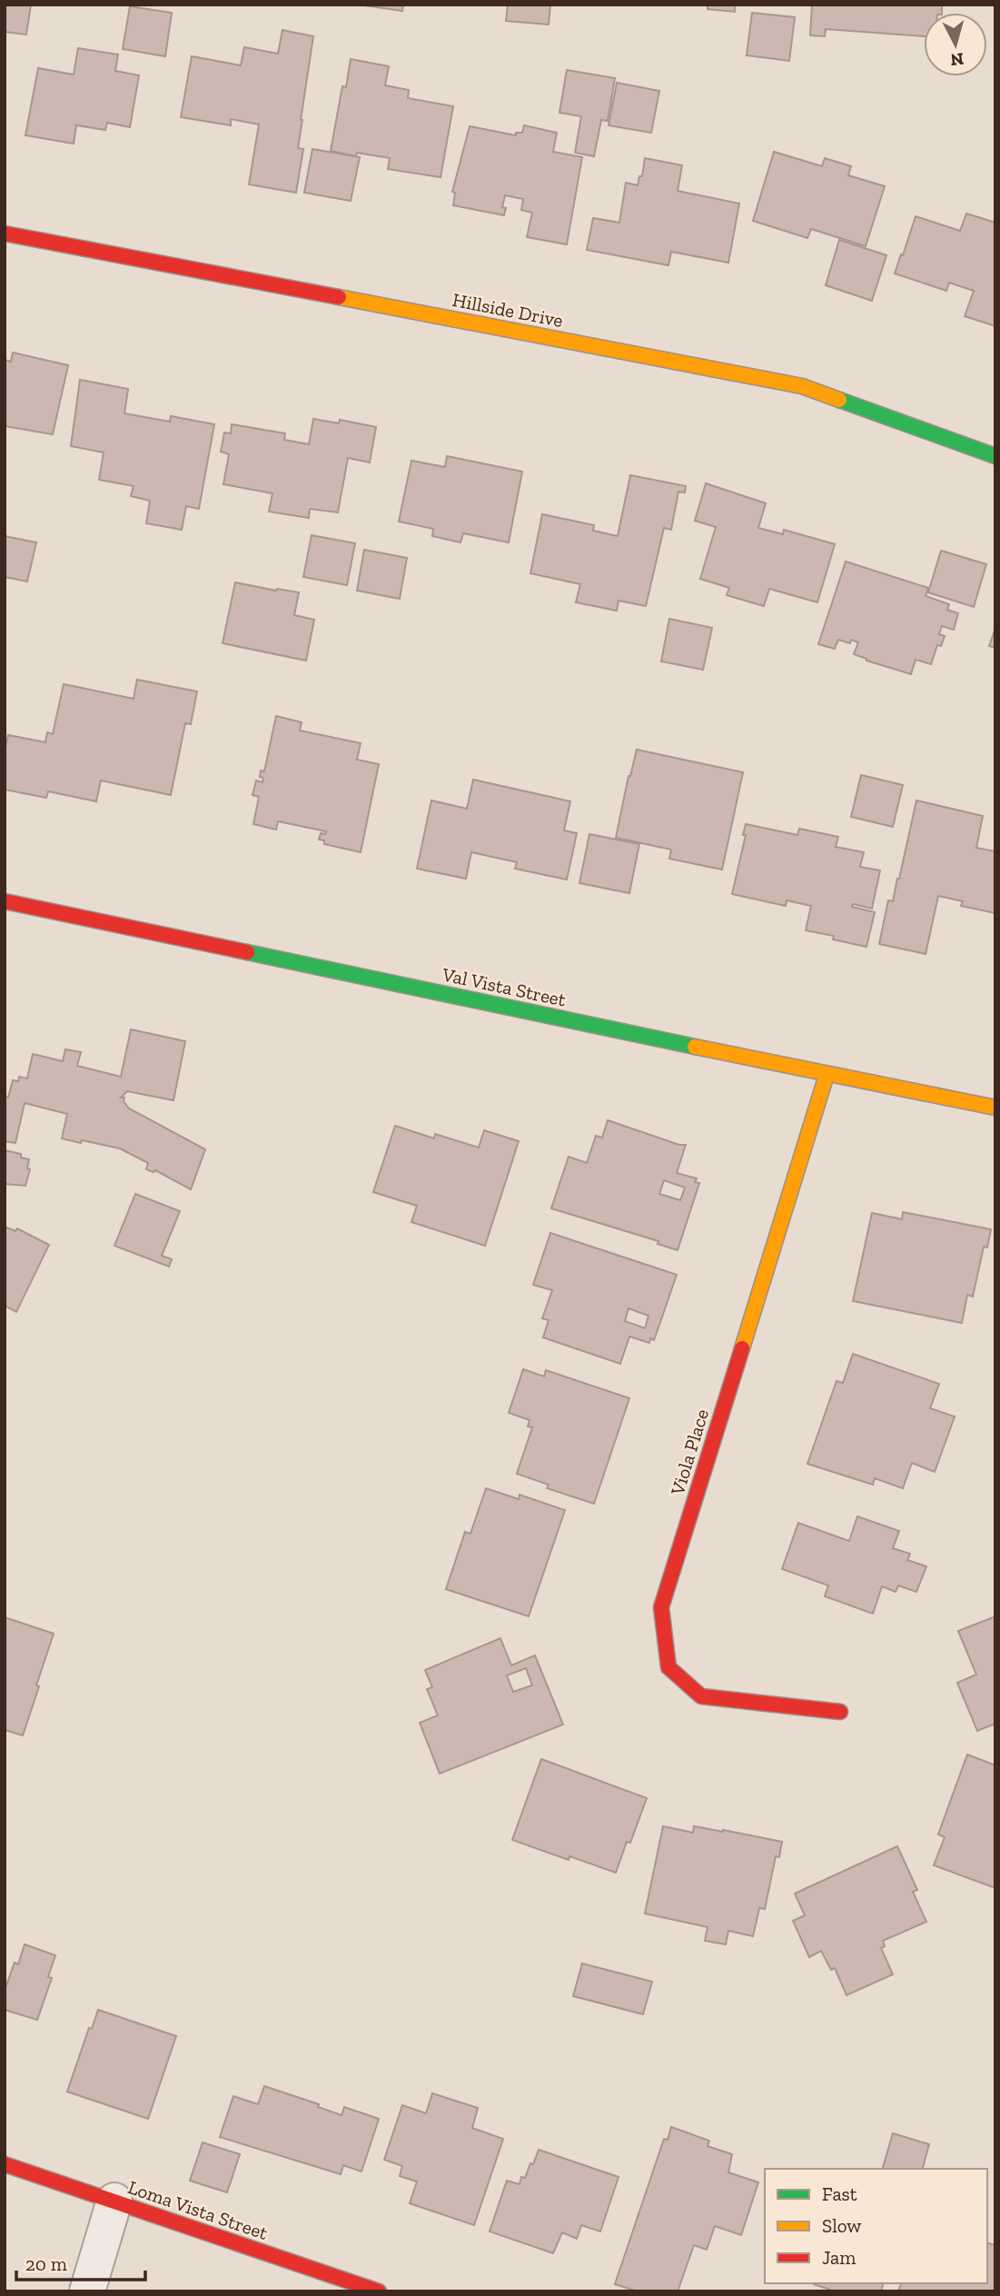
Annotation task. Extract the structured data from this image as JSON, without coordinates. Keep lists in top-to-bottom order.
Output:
{
  "streets": {
    "street": [
      "Hillside Drive",
      "Val Vista Street",
      "Viola Place",
      "Loma Vista Street"
    ]
  },
  "crossings": [
    ["Val Vista Street", "Viola Place"]
  ],
  "legend": ["Fast", "Slow", "Jam"],
  "scale_bar": "20 m",
  "north": "bottom"
}
